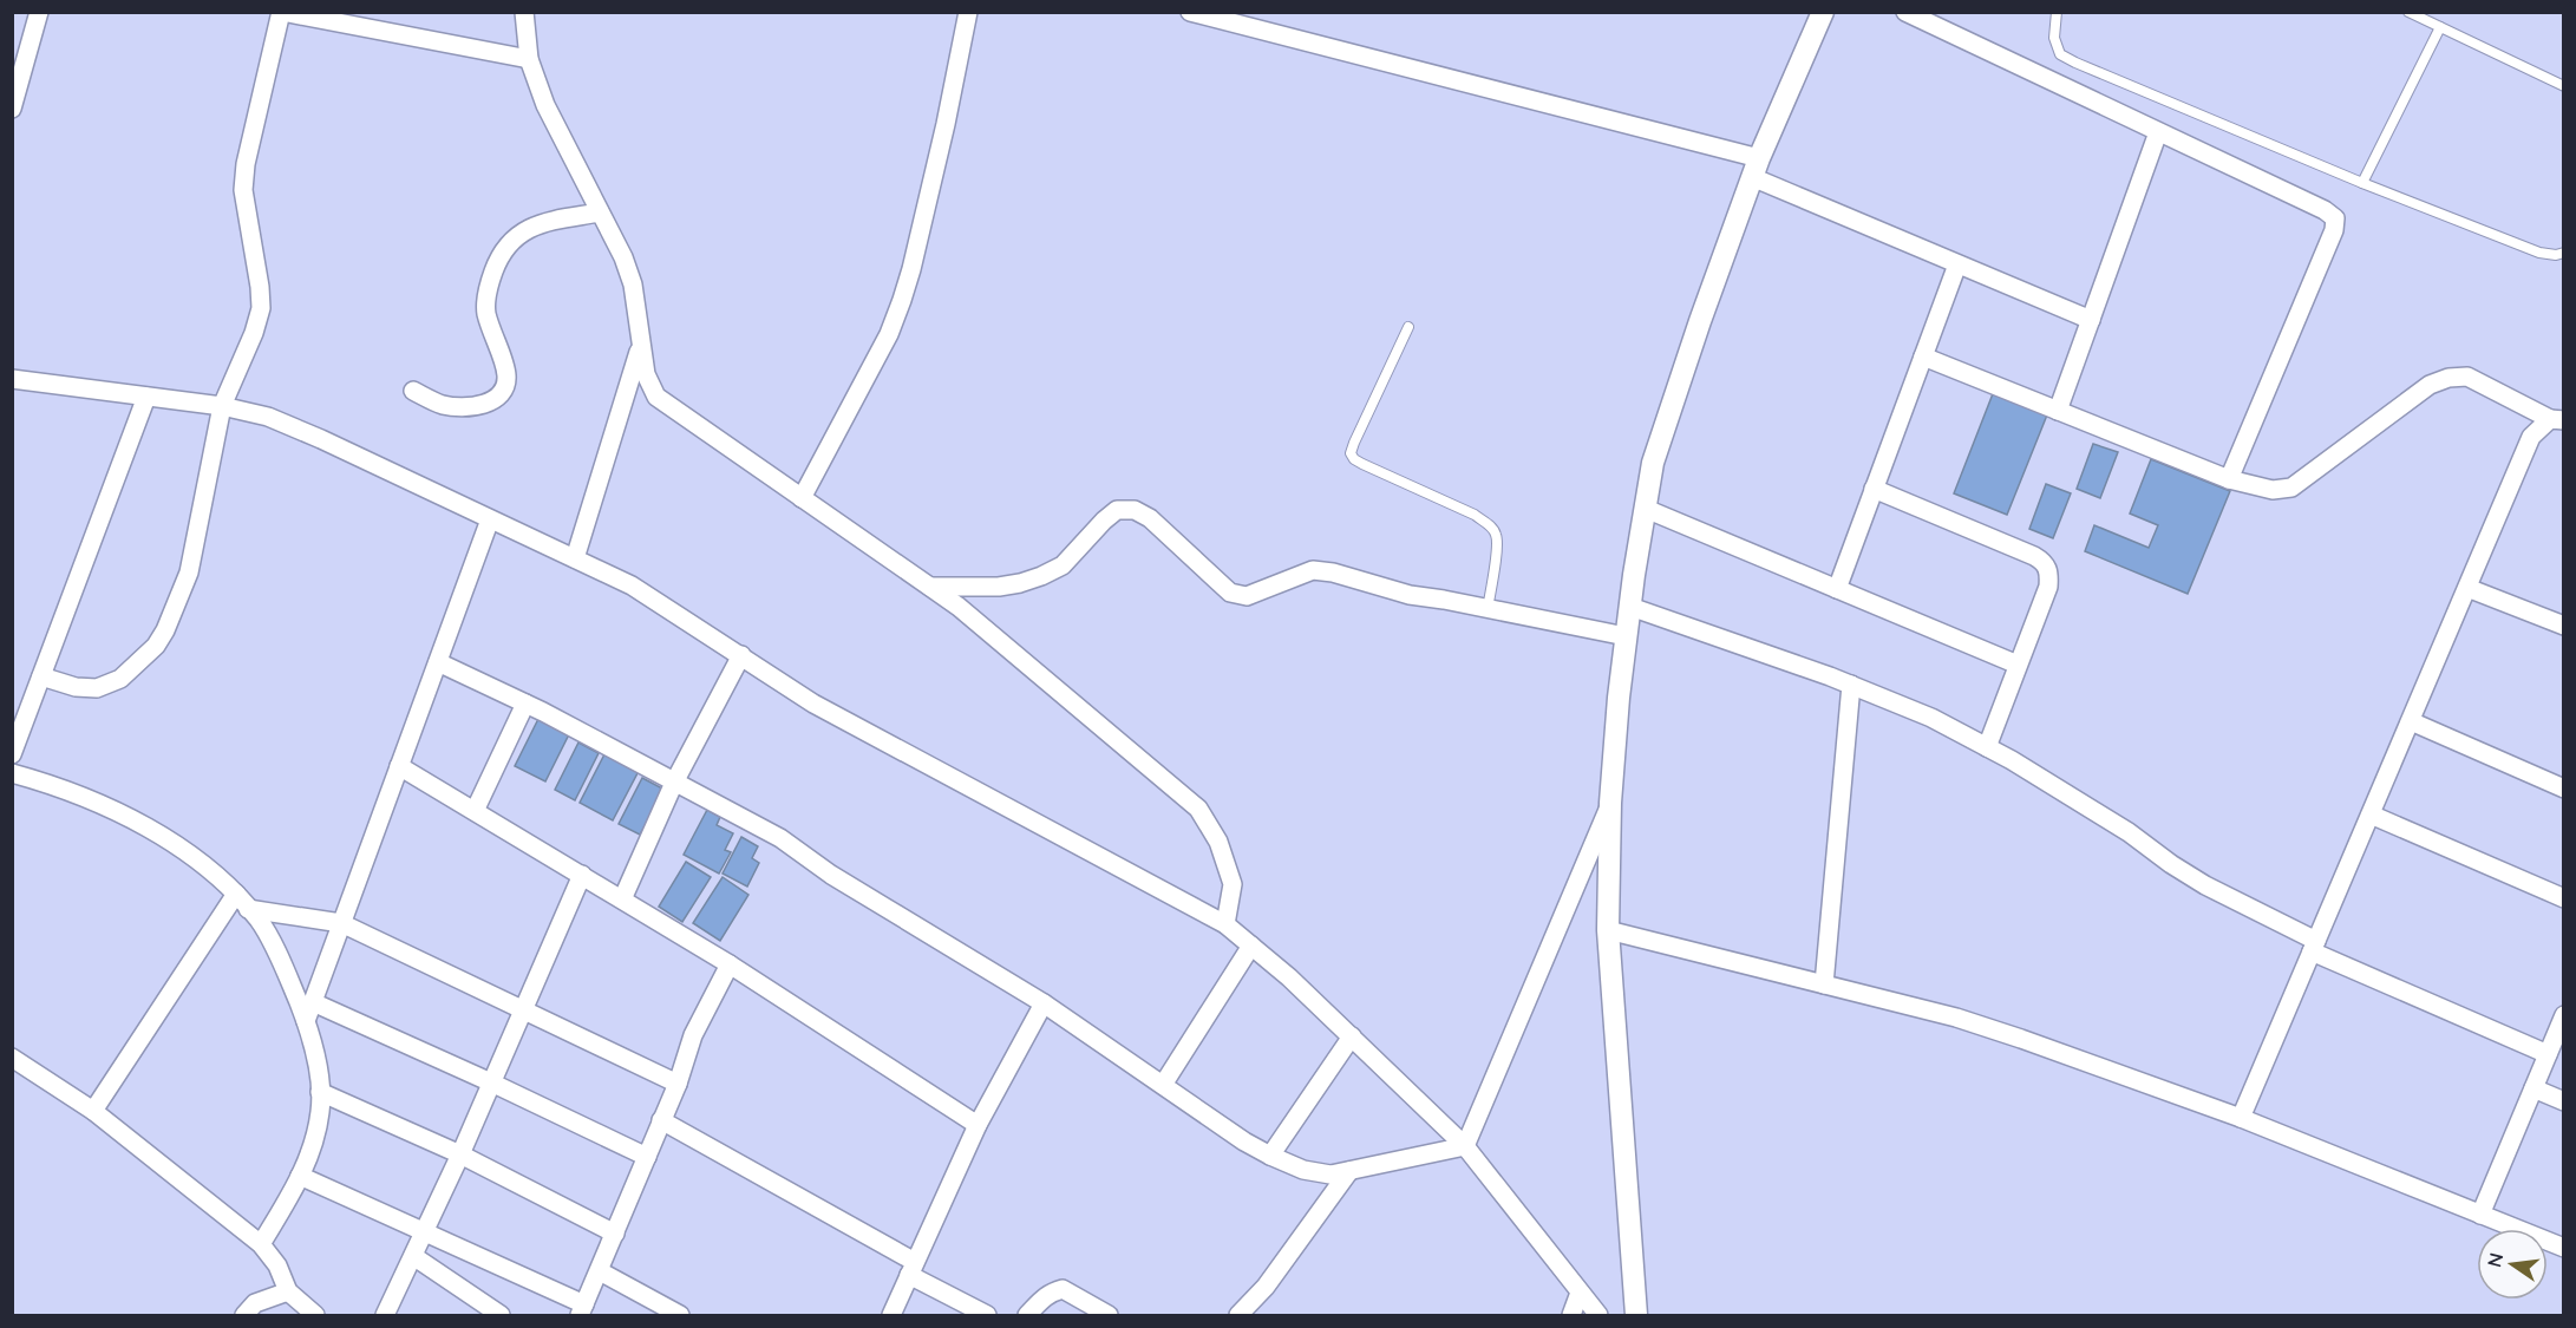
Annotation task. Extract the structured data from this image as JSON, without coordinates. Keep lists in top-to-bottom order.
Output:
{
  "north": "left"
}
